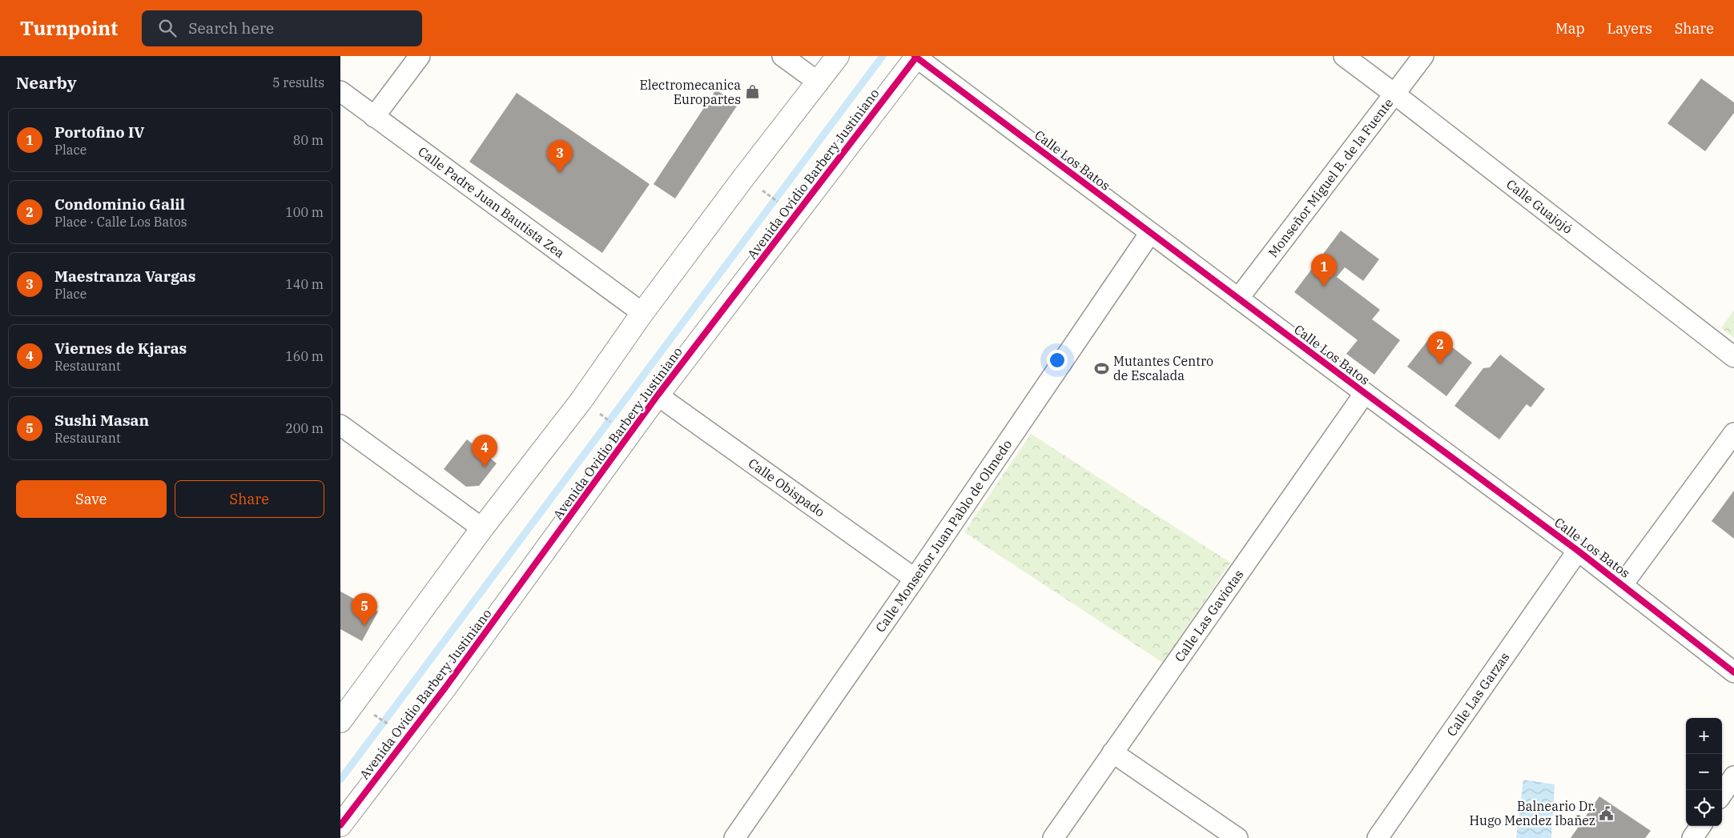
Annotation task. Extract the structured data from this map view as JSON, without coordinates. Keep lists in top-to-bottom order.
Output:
{
  "streets": {
    "street": [
      "Calle Los Batos",
      "Avenida Ovidio Barbery Justiniano",
      "Monseñor Miguel B. de la Fuente",
      "Calle Padre Juan Bautista Zea",
      "Calle Guajojó",
      "Calle Obispado",
      "Calle Monseñor Juan Pablo de Olmedo",
      "Calle Las Gaviotas",
      "Calle Las Garzas"
    ]
  },
  "crossings": [
    ["Calle Los Batos", "Avenida Ovidio Barbery Justiniano"],
    ["Calle Los Batos", "Monseñor Miguel B. de la Fuente"],
    ["Calle Los Batos", "Calle Monseñor Juan Pablo de Olmedo"],
    ["Calle Los Batos", "Calle Las Gaviotas"],
    ["Calle Los Batos", "Calle Las Garzas"],
    ["Avenida Ovidio Barbery Justiniano", "Calle Obispado"],
    ["Monseñor Miguel B. de la Fuente", "Calle Guajojó"],
    ["Calle Obispado", "Calle Monseñor Juan Pablo de Olmedo"]
  ],
  "places": {
    "shop": ["Electromecanica Europartes"],
    "sports": ["Mutantes Centro de Escalada"],
    "public building": ["Balneario Dr. Hugo Mendez Ibañez"]
  },
  "page": {
    "header": "Turnpoint",
    "search": "Search here",
    "nav": ["Map", "Layers", "Share"],
    "heading": ["Nearby", "5 results"],
    "list": [
      {
        "mark": "1",
        "name": "Portofino IV",
        "note": "Place",
        "value": "80 m"
      },
      {
        "mark": "2",
        "name": "Condominio Galil",
        "note": "Place · Calle Los Batos",
        "value": "100 m"
      },
      {
        "mark": "3",
        "name": "Maestranza Vargas",
        "note": "Place",
        "value": "140 m"
      },
      {
        "mark": "4",
        "name": "Viernes de Kjaras",
        "note": "Restaurant",
        "value": "160 m"
      },
      {
        "mark": "5",
        "name": "Sushi Masan",
        "note": "Restaurant",
        "value": "200 m"
      }
    ],
    "pins": [
      "3",
      "1",
      "2",
      "4",
      "5"
    ],
    "buttons": ["Save", "Share"],
    "map_buttons": ["+", "−"]
  }
}
